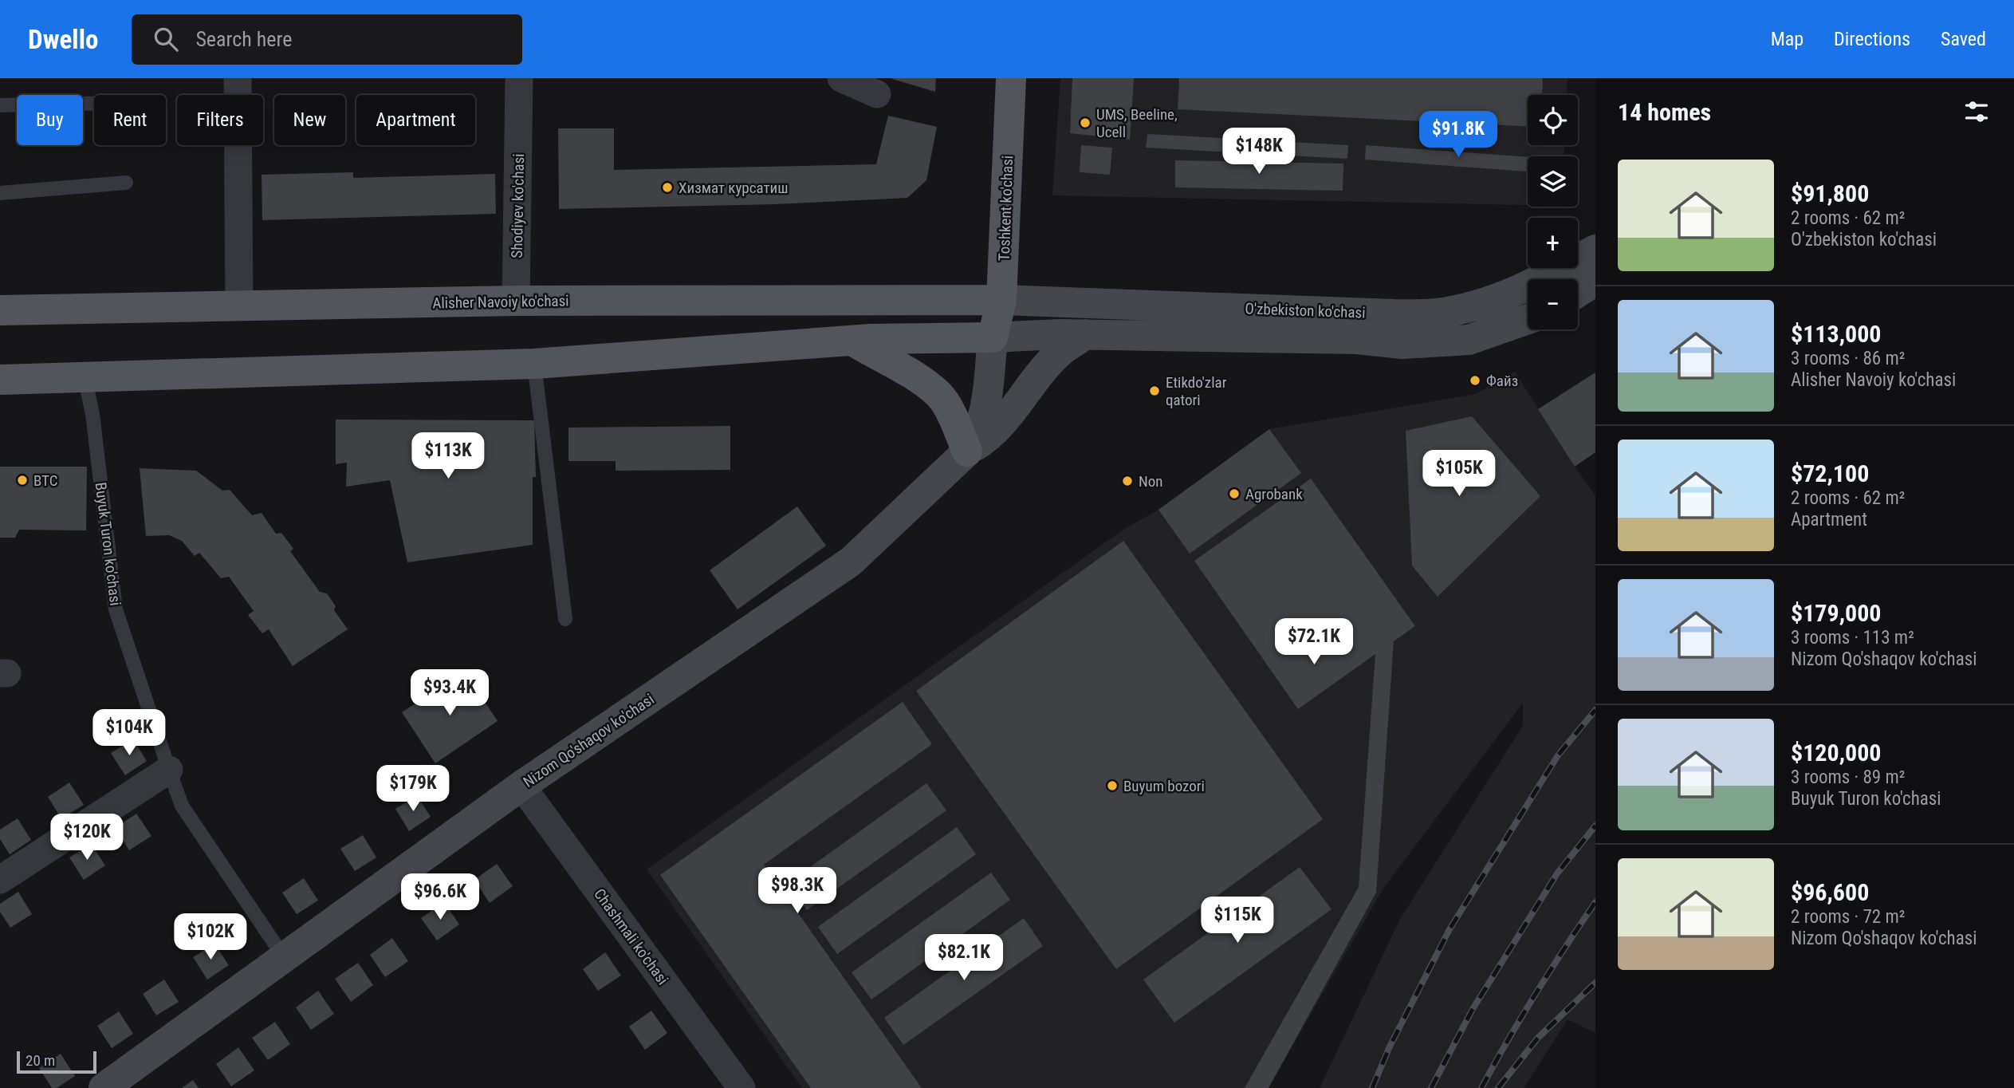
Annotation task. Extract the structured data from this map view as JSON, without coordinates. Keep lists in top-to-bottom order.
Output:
{
  "streets": {
    "main road": [
      "Toshkent ko'chasi",
      "Alisher Navoiy ko'chasi",
      "O'zbekiston ko'chasi",
      "Nizom Qo'shaqov ko'chasi"
    ],
    "street": ["Shodiyev ko'chasi", "Chashmali ko'chasi"],
    "lane": ["Buyuk Turon ko'chasi"]
  },
  "crossings": [
    ["Shodiyev ko'chasi", "Alisher Navoiy ko'chasi"],
    ["Toshkent ko'chasi", "Alisher Navoiy ko'chasi"],
    ["Toshkent ko'chasi", "O'zbekiston ko'chasi"],
    ["Toshkent ko'chasi", "Nizom Qo'shaqov ko'chasi"],
    ["Alisher Navoiy ko'chasi", "O'zbekiston ko'chasi"],
    ["O'zbekiston ko'chasi", "Nizom Qo'shaqov ko'chasi"],
    ["Buyuk Turon ko'chasi", "Nizom Qo'shaqov ko'chasi"],
    ["Nizom Qo'shaqov ko'chasi", "Chashmali ko'chasi"]
  ],
  "places": [
    "UMS, Beeline, Ucell",
    "Хизмат курсатиш",
    "Файз",
    "Etikdo'zlar qatori",
    "BTC",
    "Non",
    "Agrobank",
    "Buyum bozori"
  ],
  "scale_bar": "20 m",
  "page": {
    "header": "Dwello",
    "search": "Search here",
    "nav": ["Map", "Directions", "Saved"],
    "heading": "14 homes",
    "map_buttons": ["+", "−"],
    "chip": [
      "Buy",
      "Rent",
      "Filters",
      "New",
      "Apartment"
    ],
    "price": [
      "$91.8K",
      "$148K",
      "$113K",
      "$105K",
      "$72.1K",
      "$93.4K",
      "$104K",
      "$179K",
      "$120K",
      "$98.3K",
      "$96.6K",
      "$115K",
      "$102K",
      "$82.1K"
    ],
    "list": [
      {
        "name": "$91,800",
        "note": "2 rooms · 62 m² · O'zbekiston ko'chasi"
      },
      {
        "name": "$113,000",
        "note": "3 rooms · 86 m² · Alisher Navoiy ko'chasi"
      },
      {
        "name": "$72,100",
        "note": "2 rooms · 62 m² · Apartment"
      },
      {
        "name": "$179,000",
        "note": "3 rooms · 113 m² · Nizom Qo'shaqov ko'chasi"
      },
      {
        "name": "$120,000",
        "note": "3 rooms · 89 m² · Buyuk Turon ko'chasi"
      },
      {
        "name": "$96,600",
        "note": "2 rooms · 72 m² · Nizom Qo'shaqov ko'chasi"
      }
    ],
    "scale": "20 m"
  }
}
